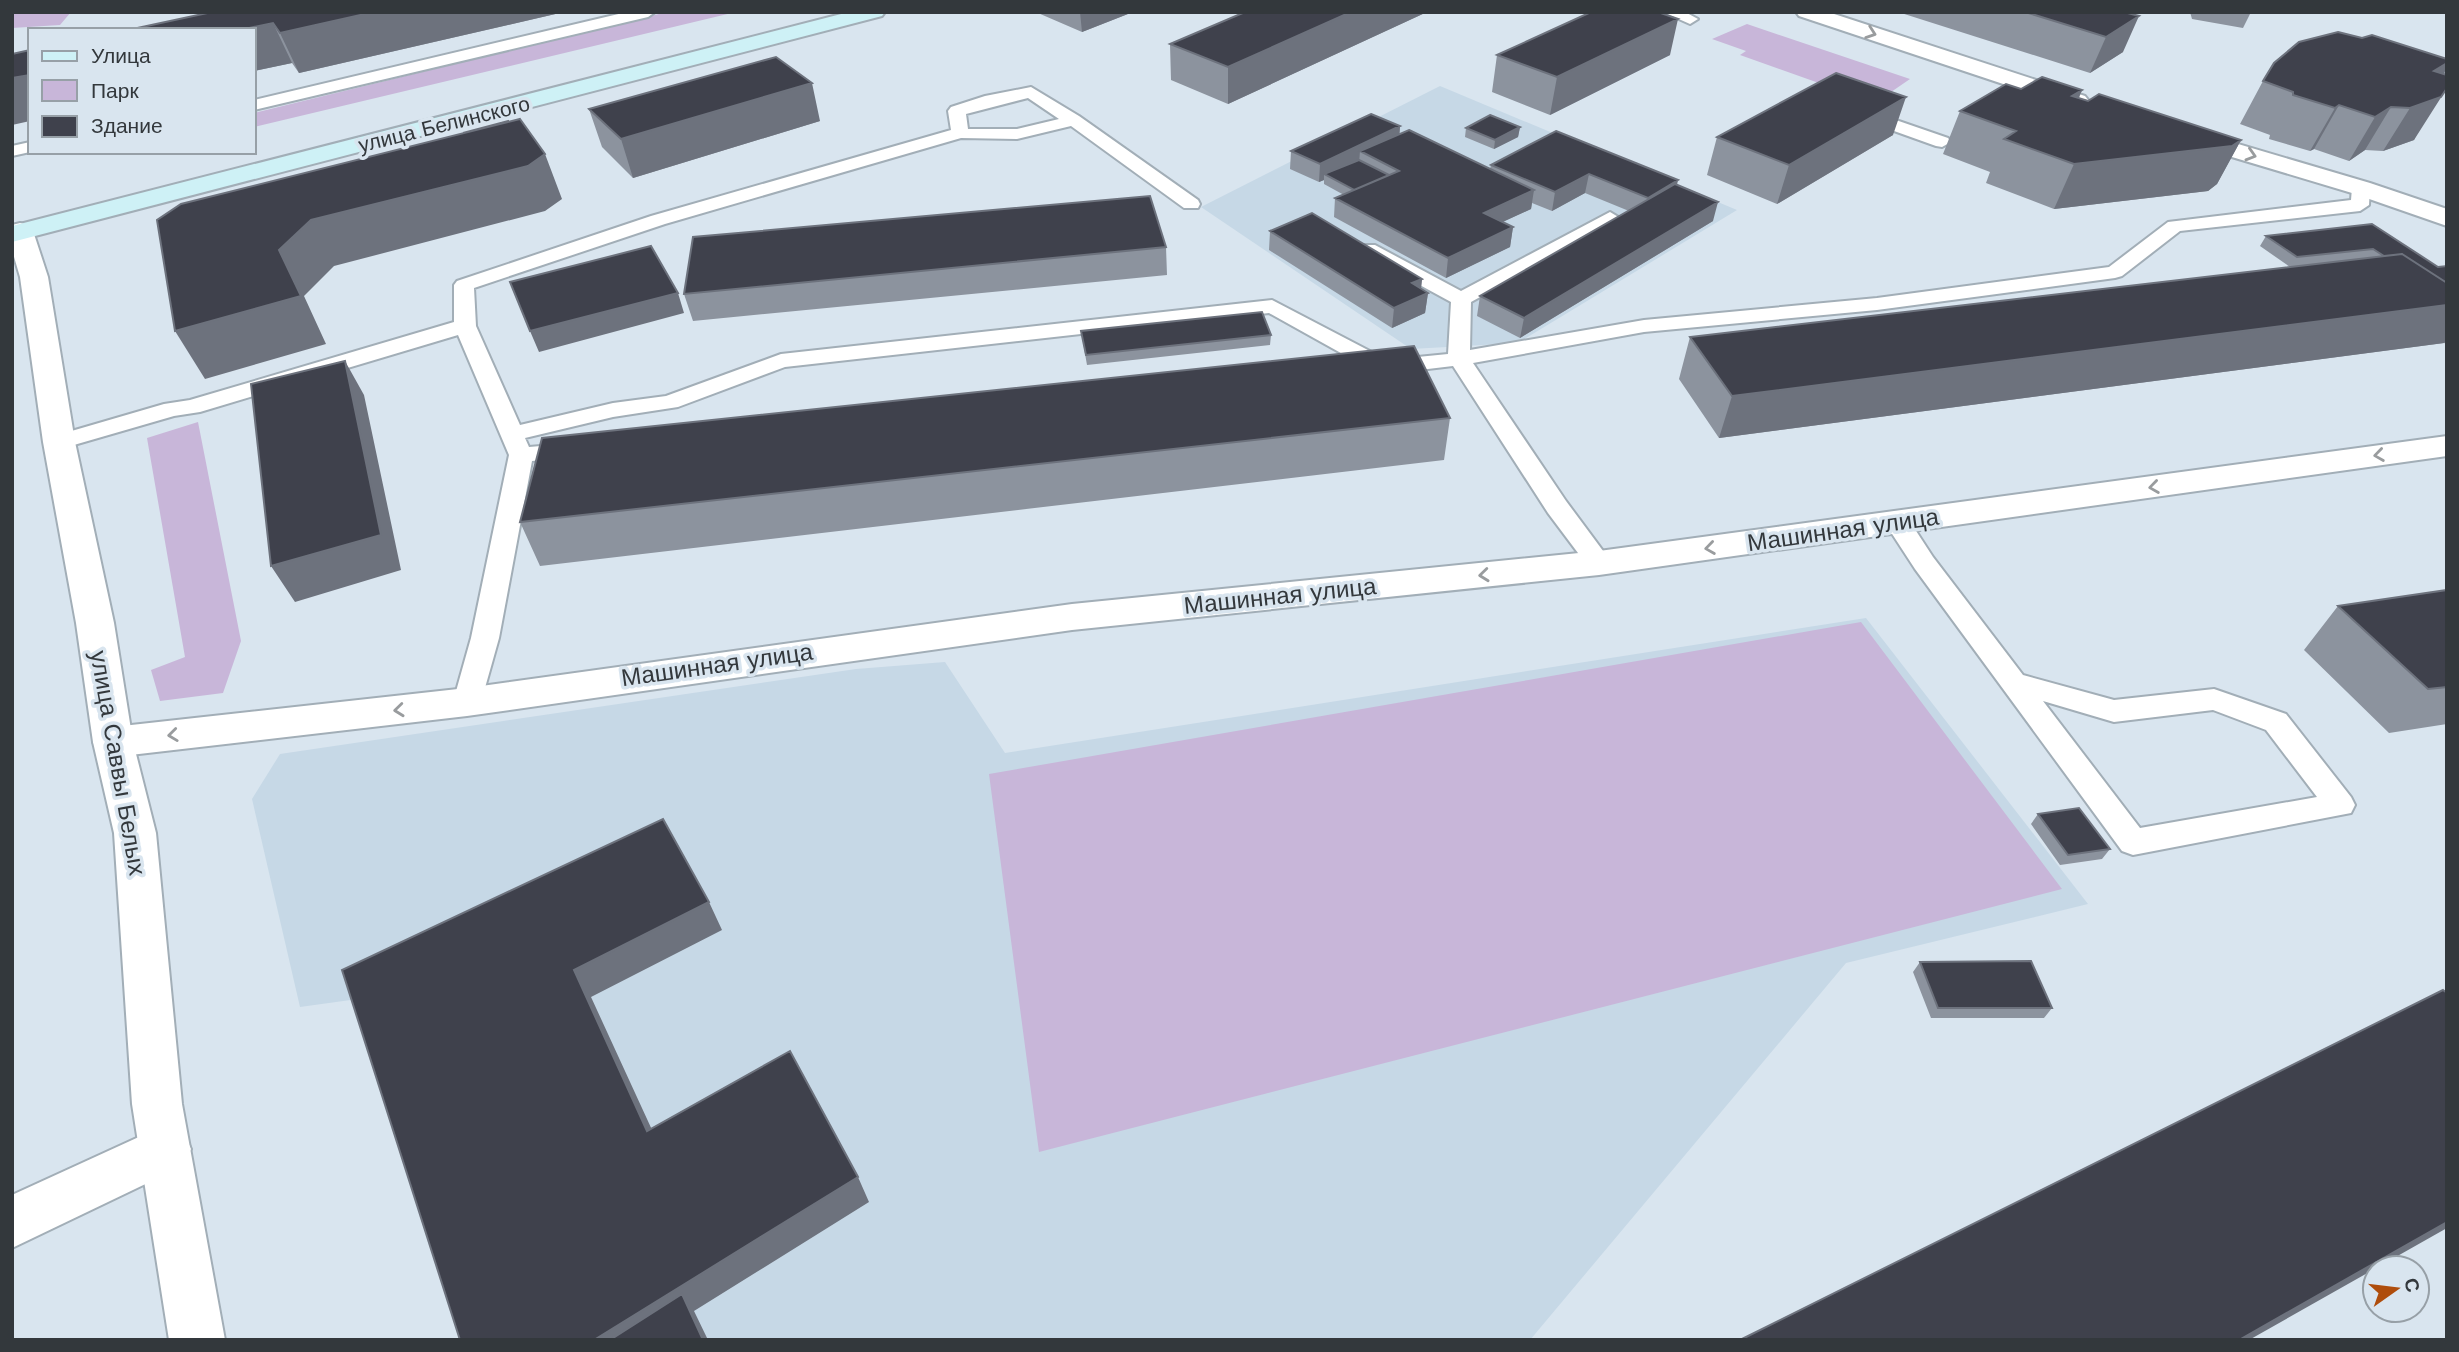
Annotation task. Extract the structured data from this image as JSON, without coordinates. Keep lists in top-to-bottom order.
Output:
{
  "streets": {
    "main road": ["улица Белинского"],
    "street": ["Машинная улица", "улица Саввы Белых"]
  },
  "crossings": [
    ["улица Белинского", "улица Саввы Белых"],
    ["Машинная улица", "улица Саввы Белых"]
  ],
  "one_way": ["Машинная улица"],
  "legend": ["Улица", "Парк", "Здание"],
  "north": "right"
}
